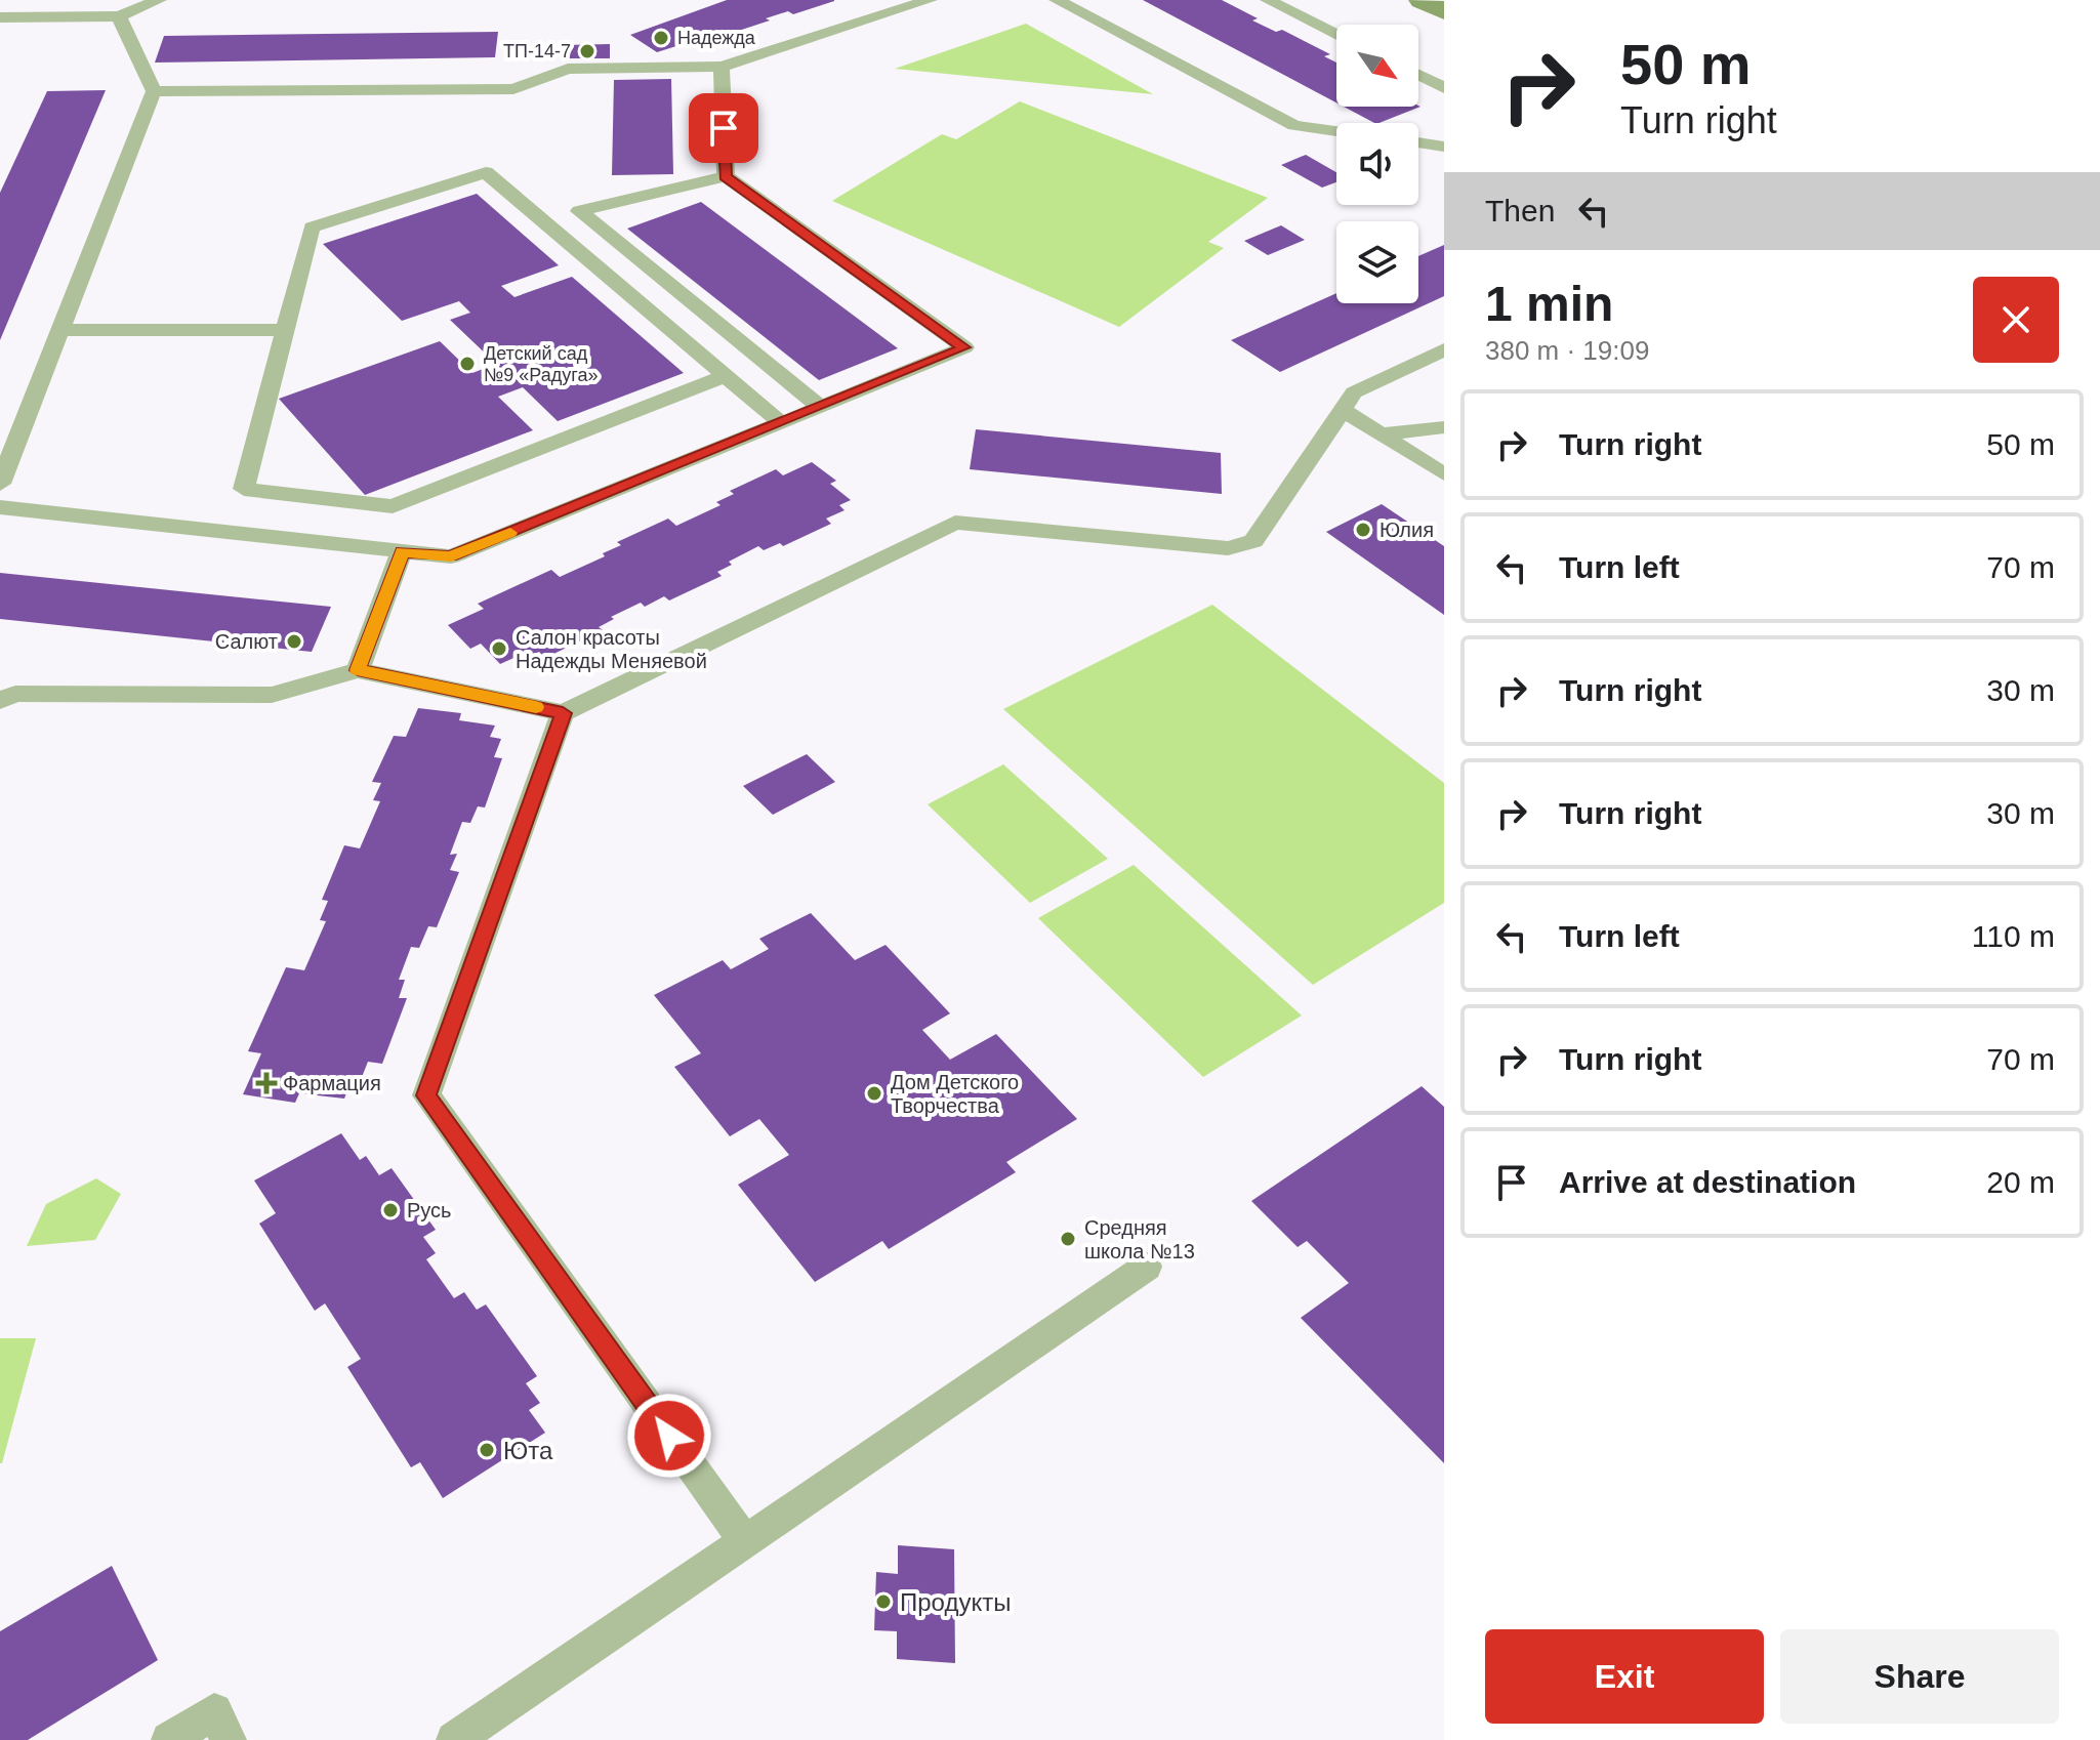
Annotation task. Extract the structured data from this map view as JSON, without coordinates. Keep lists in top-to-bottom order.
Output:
{
  "places": {
    "other": [
      "Надежда",
      "ТП-14-7",
      "Детский сад №9 «Радуга»",
      "Юлия",
      "Салют",
      "Салон красоты Надежды Меняевой",
      "Дом Детского Творчества",
      "Русь",
      "Средняя школа №13",
      "Юта",
      "Продукты"
    ],
    "health": ["Фармация"]
  },
  "north": "bottom right",
  "page": {
    "turn": ["50 m", "Turn right"],
    "then": "Then",
    "heading": ["1 min", "380 m · 19:09"],
    "list": [
      {
        "name": "Turn right",
        "value": "50 m"
      },
      {
        "name": "Turn left",
        "value": "70 m"
      },
      {
        "name": "Turn right",
        "value": "30 m"
      },
      {
        "name": "Turn right",
        "value": "30 m"
      },
      {
        "name": "Turn left",
        "value": "110 m"
      },
      {
        "name": "Turn right",
        "value": "70 m"
      },
      {
        "name": "Arrive at destination",
        "value": "20 m"
      }
    ],
    "buttons": ["Exit", "Share"]
  }
}
